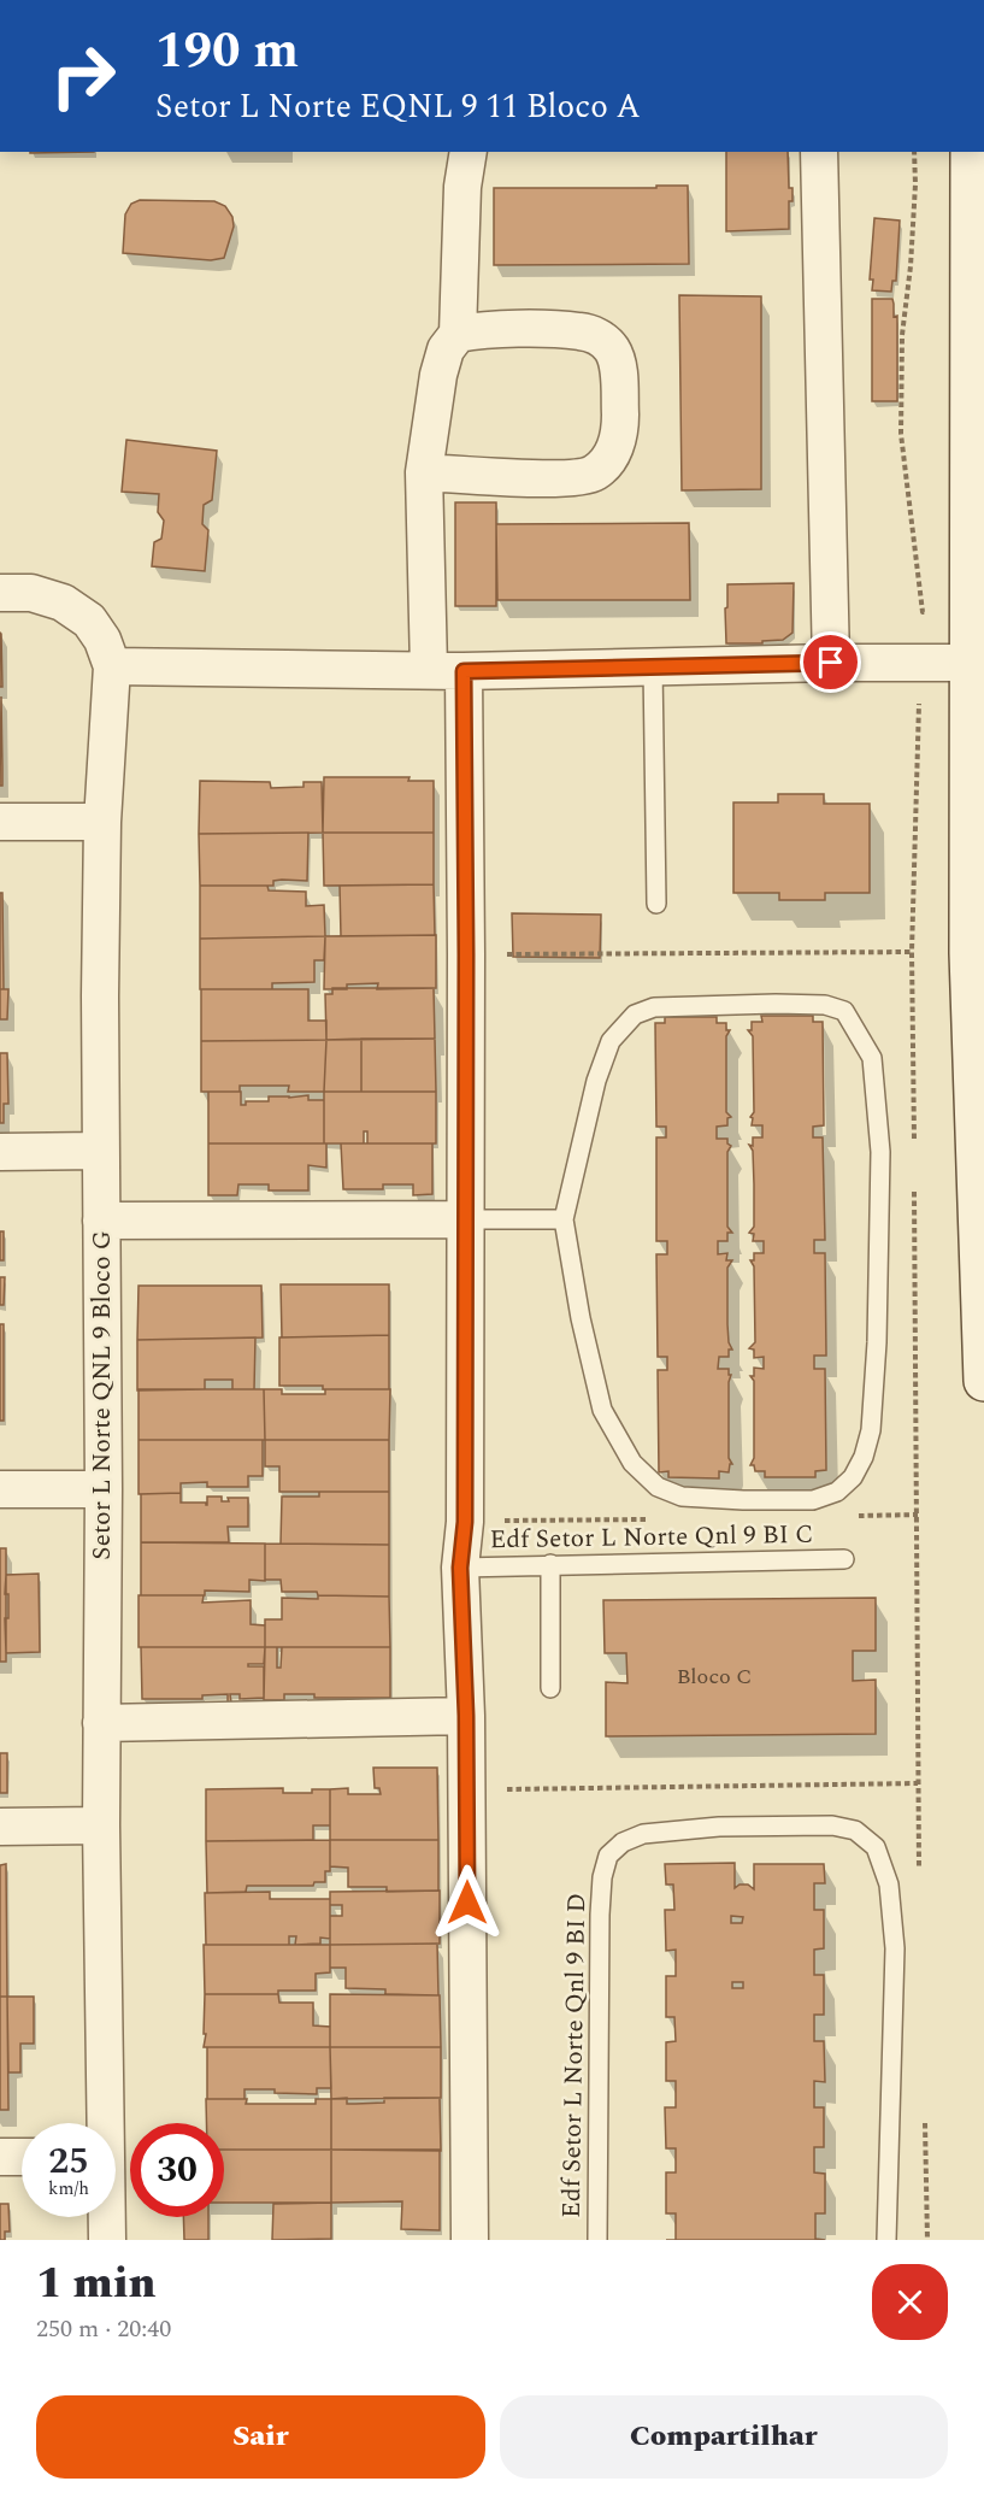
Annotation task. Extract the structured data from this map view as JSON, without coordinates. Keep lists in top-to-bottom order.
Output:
{
  "streets": {
    "street": ["Setor L Norte QNL 9 Bloco G"],
    "lane": ["Edf Setor L Norte Qnl 9 BI C", "Edf Setor L Norte Qnl 9 BI D"]
  },
  "house_numbers": ["Bloco C"],
  "page": {
    "turn": ["190 m", "Setor L Norte EQNL 9 11 Bloco A"],
    "speed": "25 km/h",
    "limit": "30",
    "heading": ["1 min", "250 m · 20:40"],
    "buttons": ["Sair", "Compartilhar"]
  }
}
